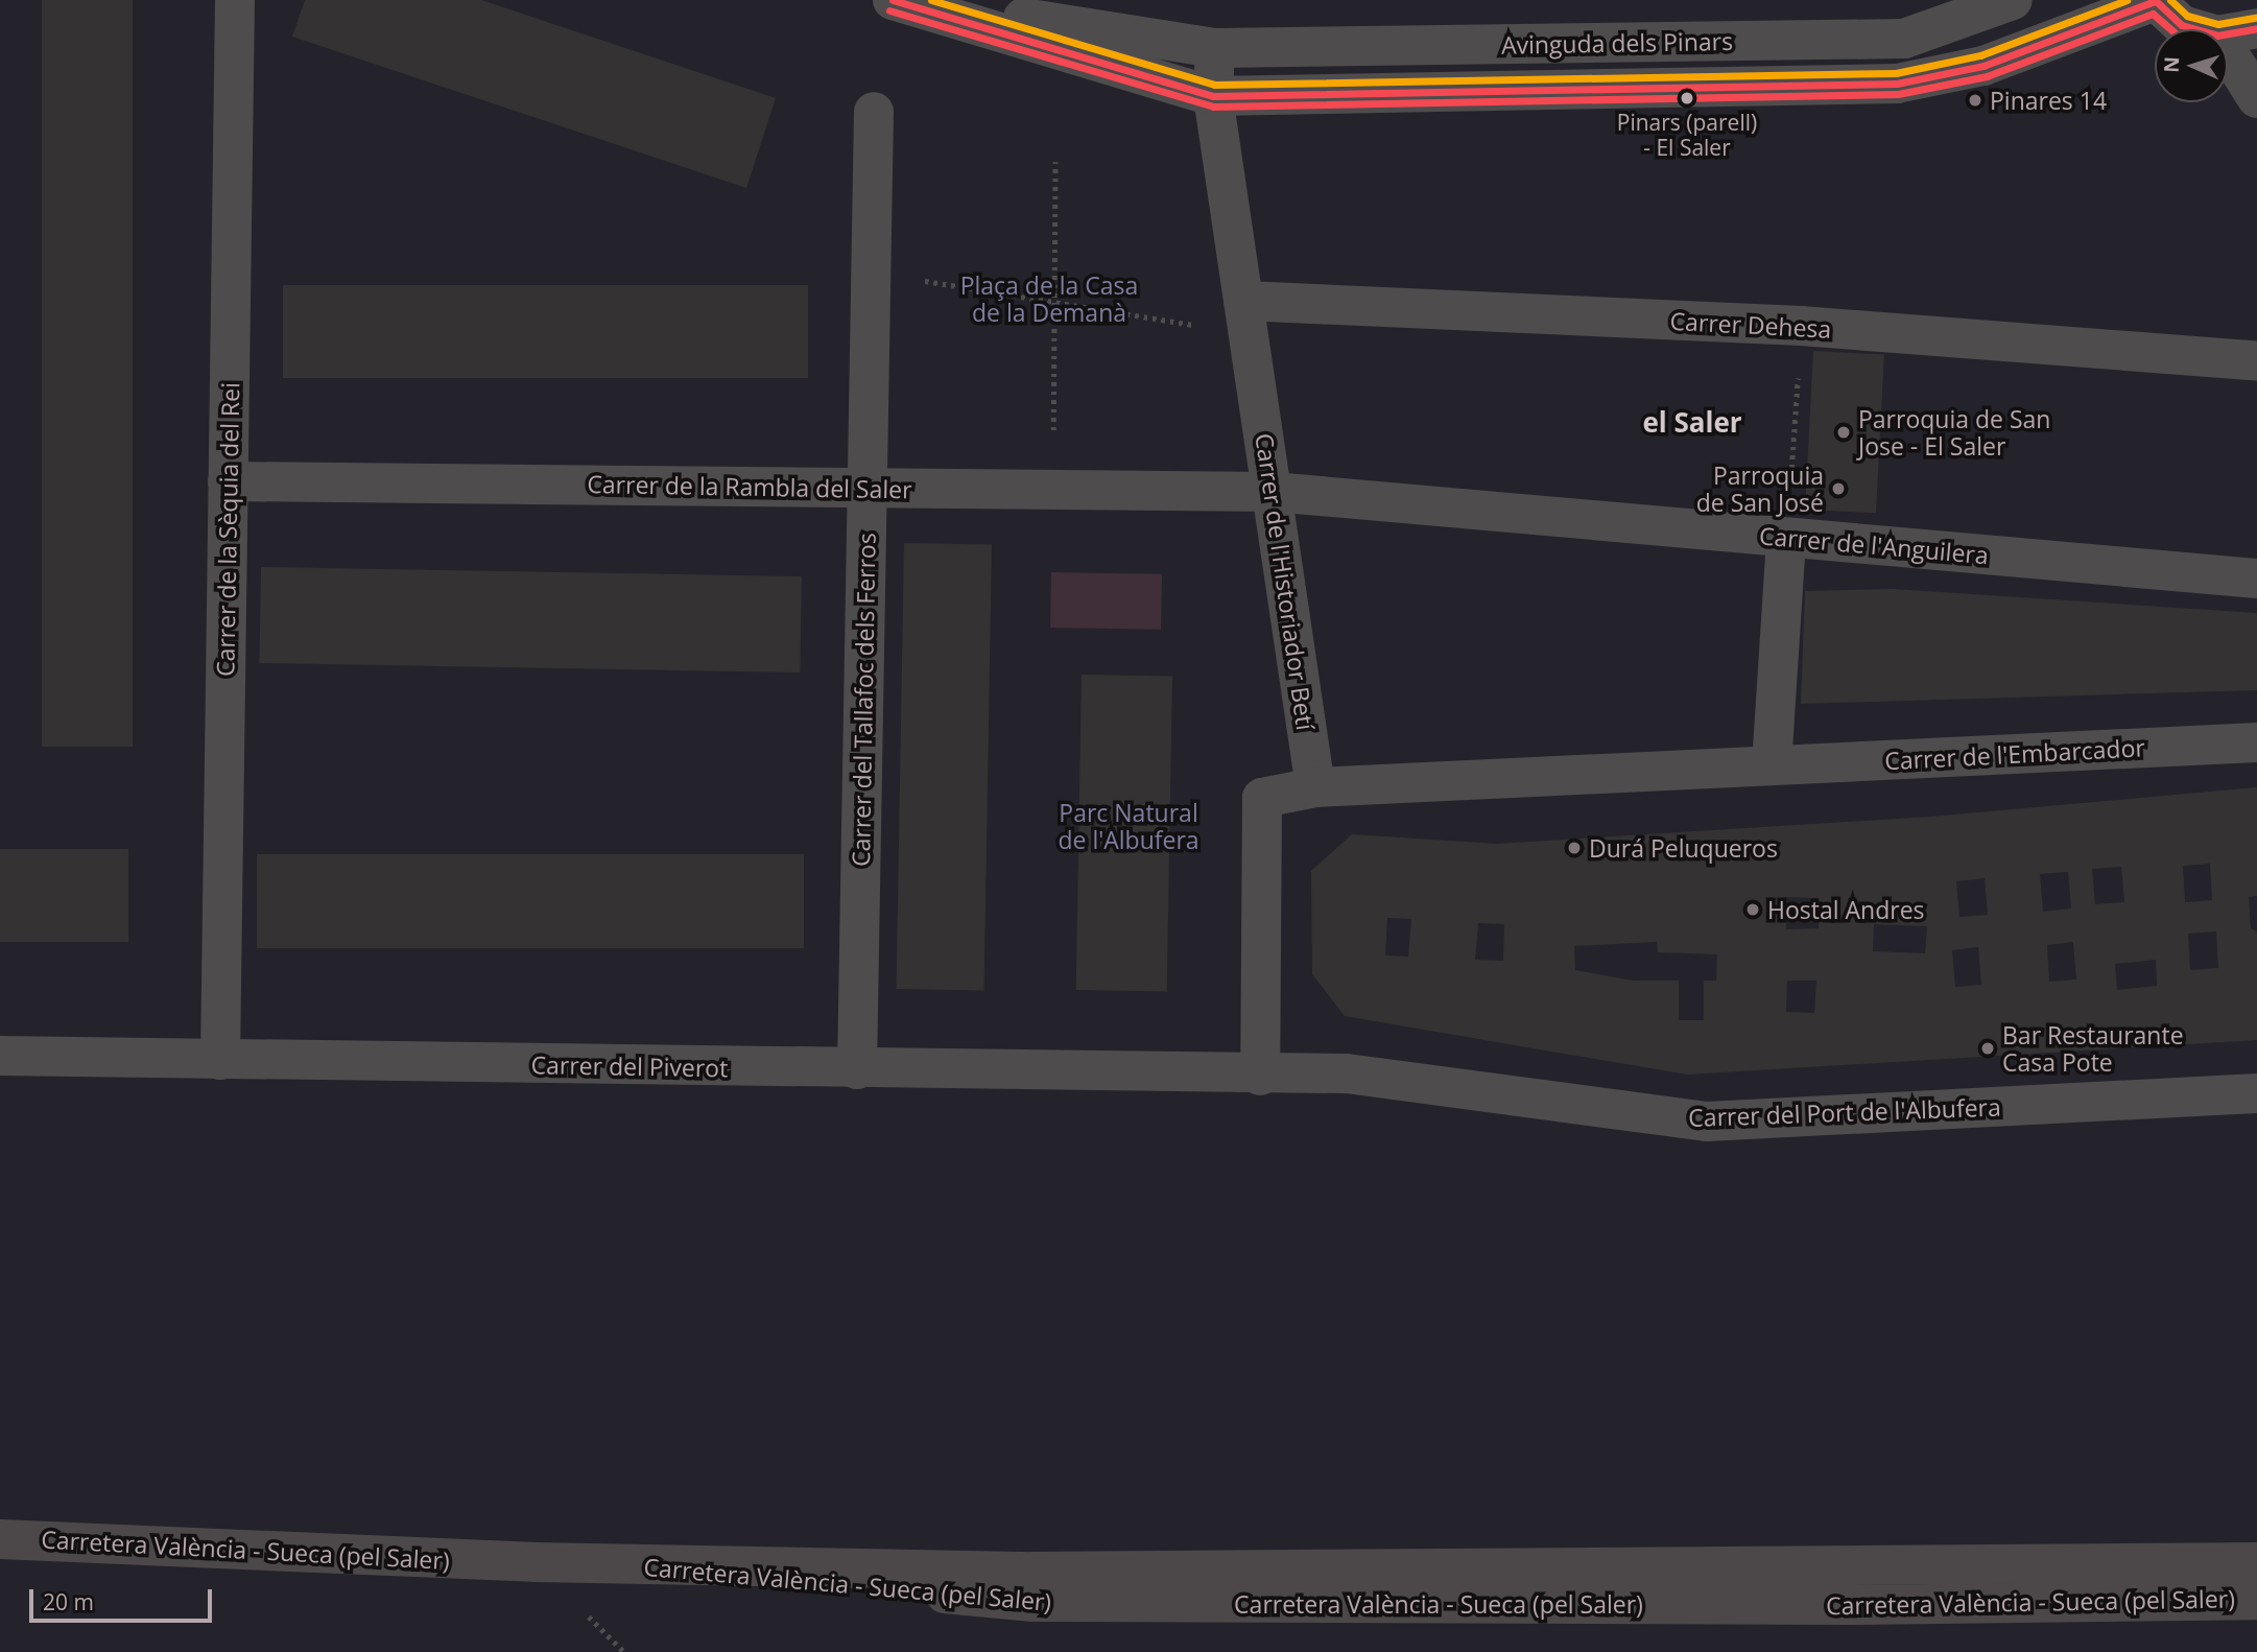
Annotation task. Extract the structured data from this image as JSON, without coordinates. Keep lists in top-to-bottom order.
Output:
{
  "streets": {
    "main road": ["Carretera València - Sueca (pel Saler)"],
    "street": [
      "Avinguda dels Pinars",
      "Carrer Dehesa",
      "Carrer de la Rambla del Saler",
      "Carrer de la Sèquia del Rei",
      "Carrer de l'Anguilera",
      "Carrer de l'Historiador Betí",
      "Carrer del Tallafoc dels Ferros",
      "Carrer de l'Embarcador",
      "Carrer del Piverot",
      "Carrer del Port de l'Albufera"
    ]
  },
  "crossings": [
    ["Avinguda dels Pinars", "Carrer de l'Historiador Betí"],
    ["Carrer Dehesa", "Carrer de l'Historiador Betí"],
    ["Carrer de la Rambla del Saler", "Carrer de la Sèquia del Rei"],
    ["Carrer de la Rambla del Saler", "Carrer de l'Anguilera"],
    ["Carrer de la Rambla del Saler", "Carrer de l'Historiador Betí"],
    ["Carrer de la Rambla del Saler", "Carrer del Tallafoc dels Ferros"],
    ["Carrer de la Sèquia del Rei", "Carrer del Piverot"],
    ["Carrer de l'Anguilera", "Carrer de l'Historiador Betí"],
    ["Carrer de l'Historiador Betí", "Carrer de l'Embarcador"],
    ["Carrer del Tallafoc dels Ferros", "Carrer del Piverot"],
    ["Carrer del Piverot", "Carrer del Port de l'Albufera"]
  ],
  "districts": ["el Saler"],
  "parks": ["Plaça de la Casa de la Demanà", "Parc Natural de l'Albufera"],
  "places": [
    "Pinars (parell) - El Saler",
    "Pinares 14",
    "Parroquia de San Jose - El Saler",
    "Parroquia de San José",
    "Durá Peluqueros",
    "Hostal Andres",
    "Bar Restaurante Casa Pote"
  ],
  "scale_bar": "20 m",
  "north": "left"
}
